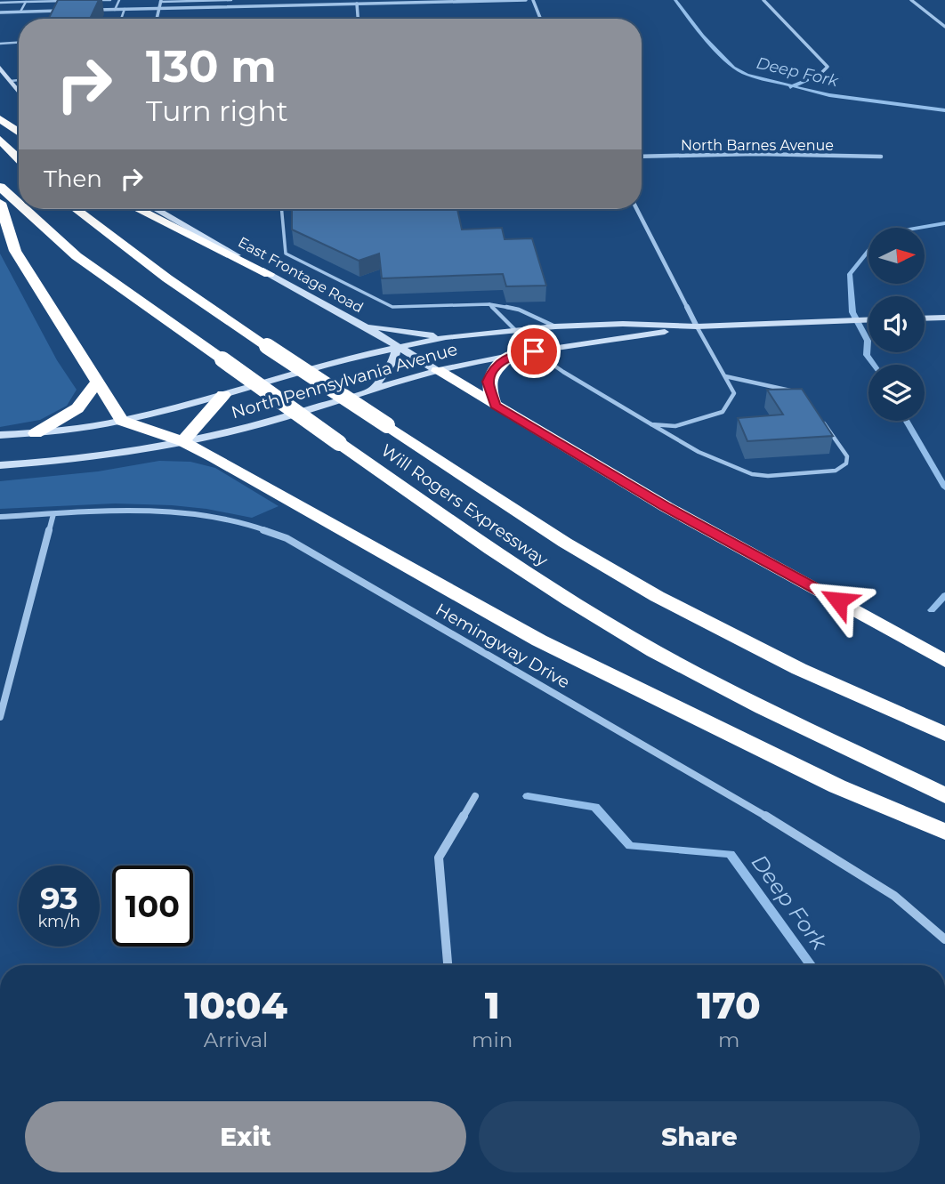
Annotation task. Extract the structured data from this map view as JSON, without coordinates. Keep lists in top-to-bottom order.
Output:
{
  "streets": {
    "highway": ["Will Rogers Expressway"],
    "main road": ["East Frontage Road", "North Pennsylvania Avenue"],
    "street": ["North Barnes Avenue", "Hemingway Drive"]
  },
  "crossings": [
    ["East Frontage Road", "North Pennsylvania Avenue"]
  ],
  "water": ["Deep Fork"],
  "north": "right",
  "page": {
    "turn": ["130 m", "Turn right"],
    "then": "Then",
    "speed": "93 km/h",
    "limit": "100",
    "eta": [
      "10:04",
      "Arrival",
      "1",
      "min",
      "170",
      "m"
    ],
    "buttons": ["Exit", "Share"]
  }
}
